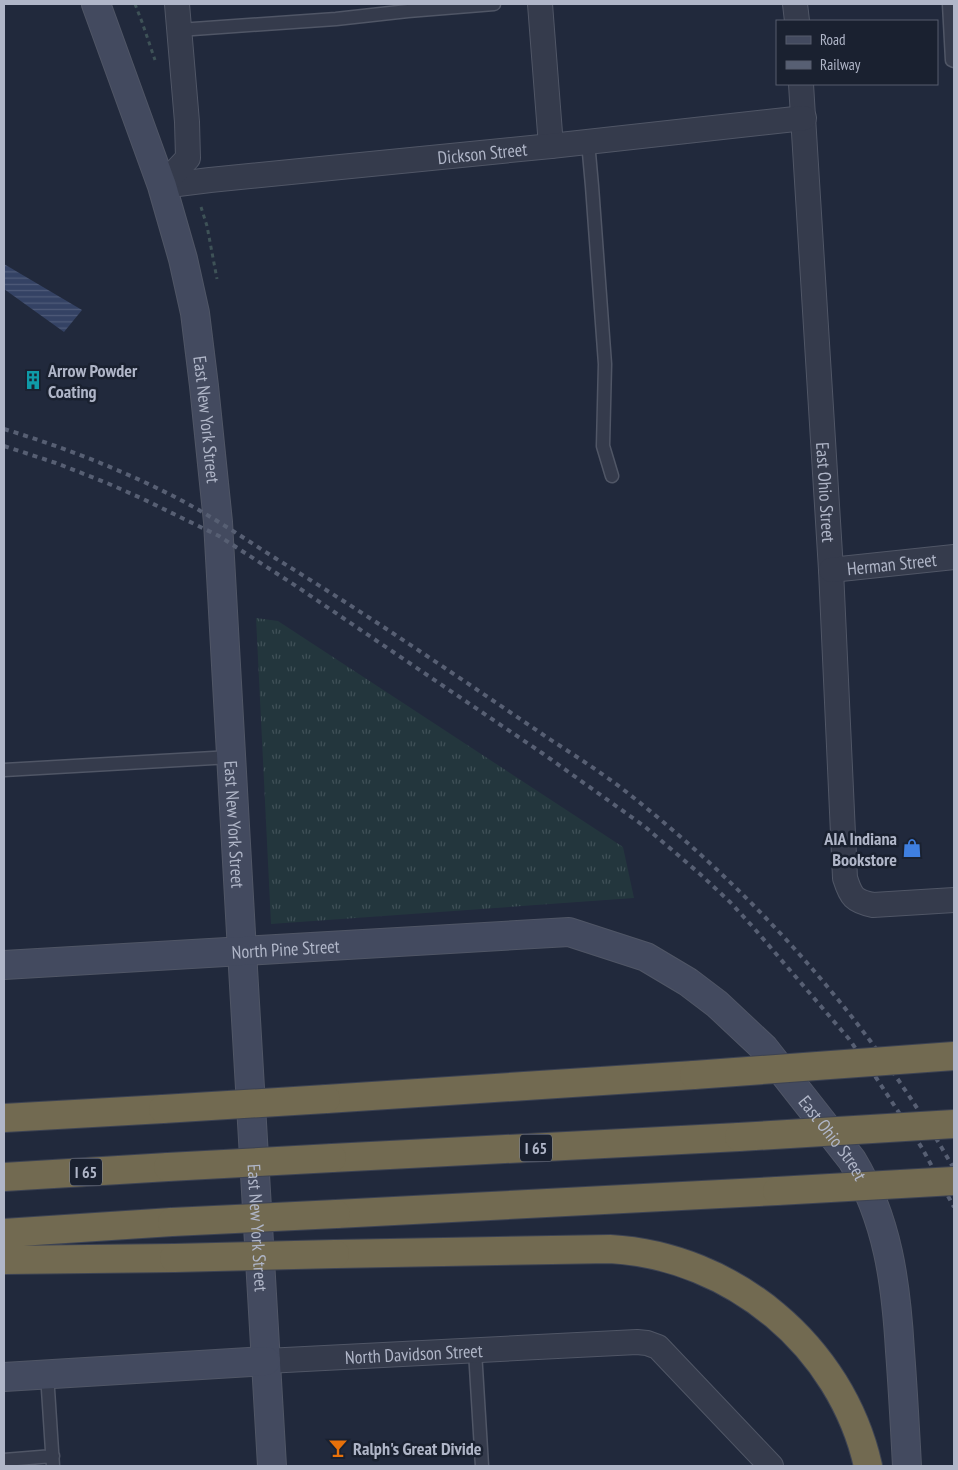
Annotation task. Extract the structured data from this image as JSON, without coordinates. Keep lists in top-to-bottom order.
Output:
{
  "streets": {
    "highway": ["I 65"],
    "main road": [
      "East New York Street",
      "East Ohio Street",
      "North Pine Street",
      "North Davidson Street"
    ],
    "street": ["Dickson Street", "Herman Street"]
  },
  "crossings": [
    ["Dickson Street", "East New York Street"],
    ["Dickson Street", "East Ohio Street"],
    ["East New York Street", "North Pine Street"],
    ["East New York Street", "North Davidson Street"],
    ["East Ohio Street", "Herman Street"],
    ["East Ohio Street", "North Pine Street"]
  ],
  "places": {
    "building": ["Arrow Powder Coating"],
    "shop": ["AIA Indiana Bookstore"],
    "bar": ["Ralph's Great Divide"]
  },
  "legend": ["Road", "Railway"]
}
